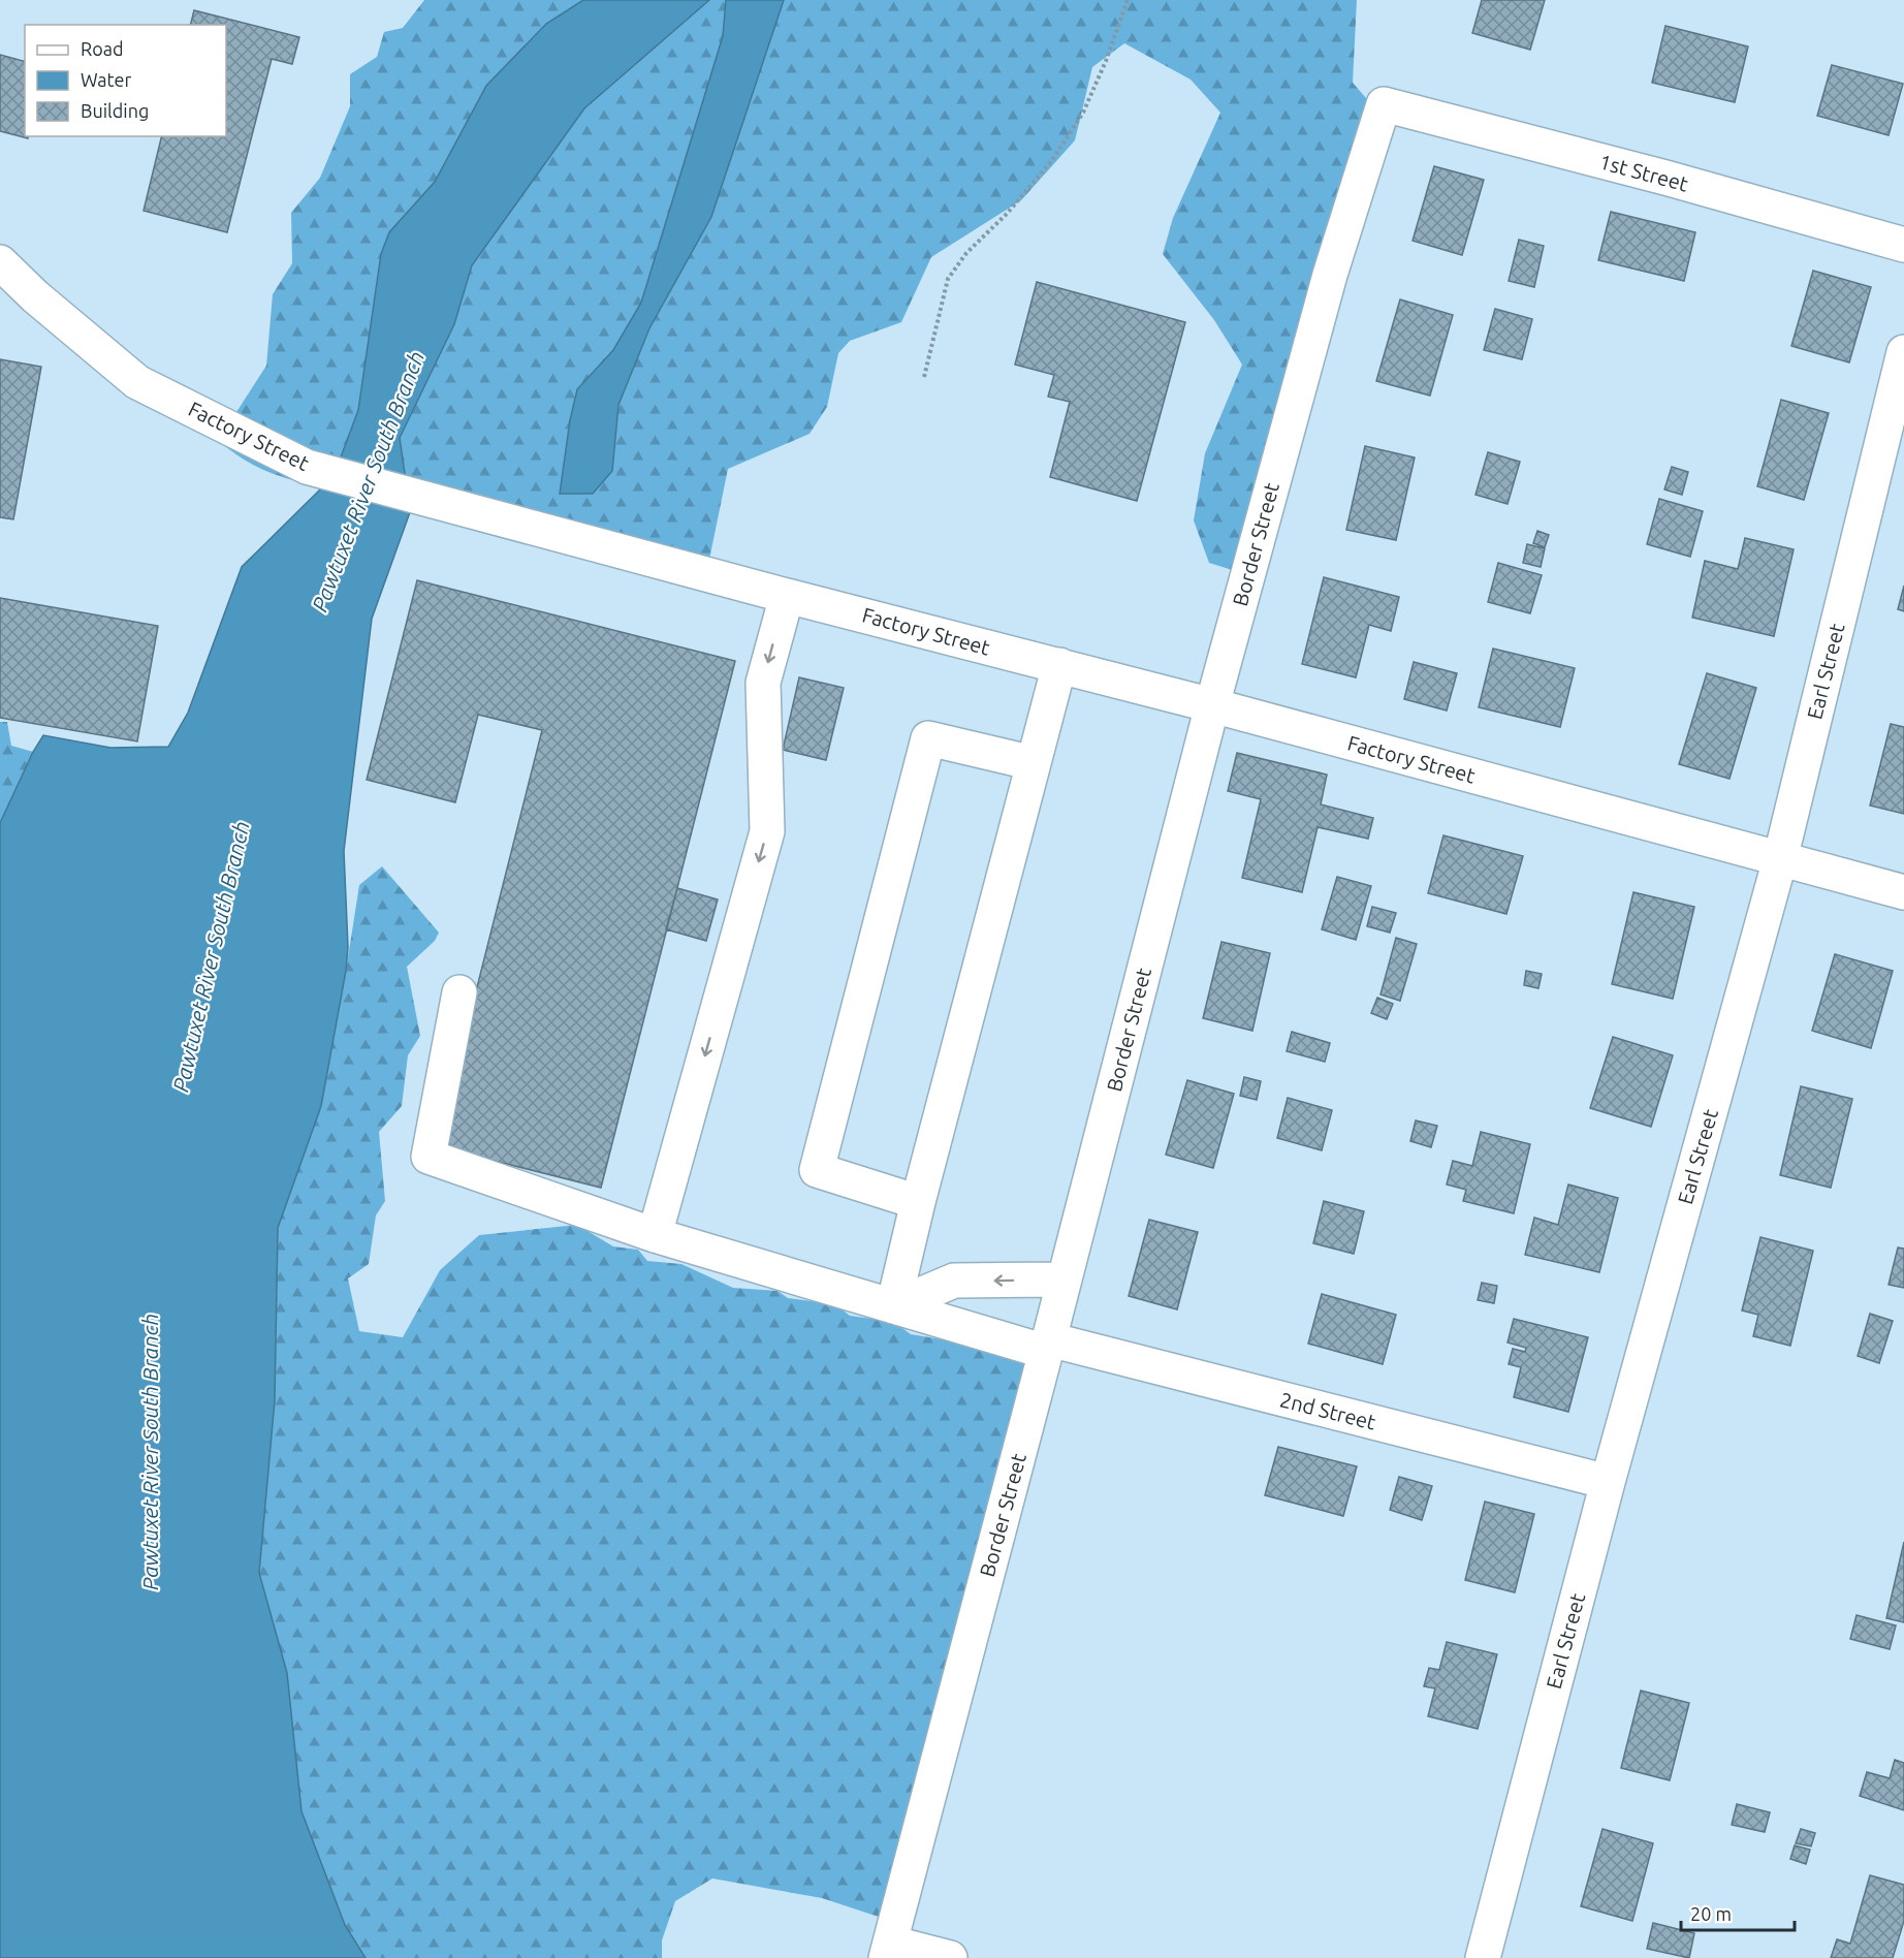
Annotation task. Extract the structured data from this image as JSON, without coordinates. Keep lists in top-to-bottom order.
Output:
{
  "streets": {
    "street": [
      "1st Street",
      "Factory Street",
      "Border Street",
      "Earl Street",
      "2nd Street"
    ]
  },
  "crossings": [
    ["1st Street", "Border Street"],
    ["Factory Street", "Border Street"],
    ["Factory Street", "Earl Street"],
    ["Border Street", "2nd Street"],
    ["Earl Street", "2nd Street"]
  ],
  "water": ["Pawtuxet River South Branch"],
  "legend": ["Road", "Water", "Building"],
  "scale_bar": "20 m"
}
